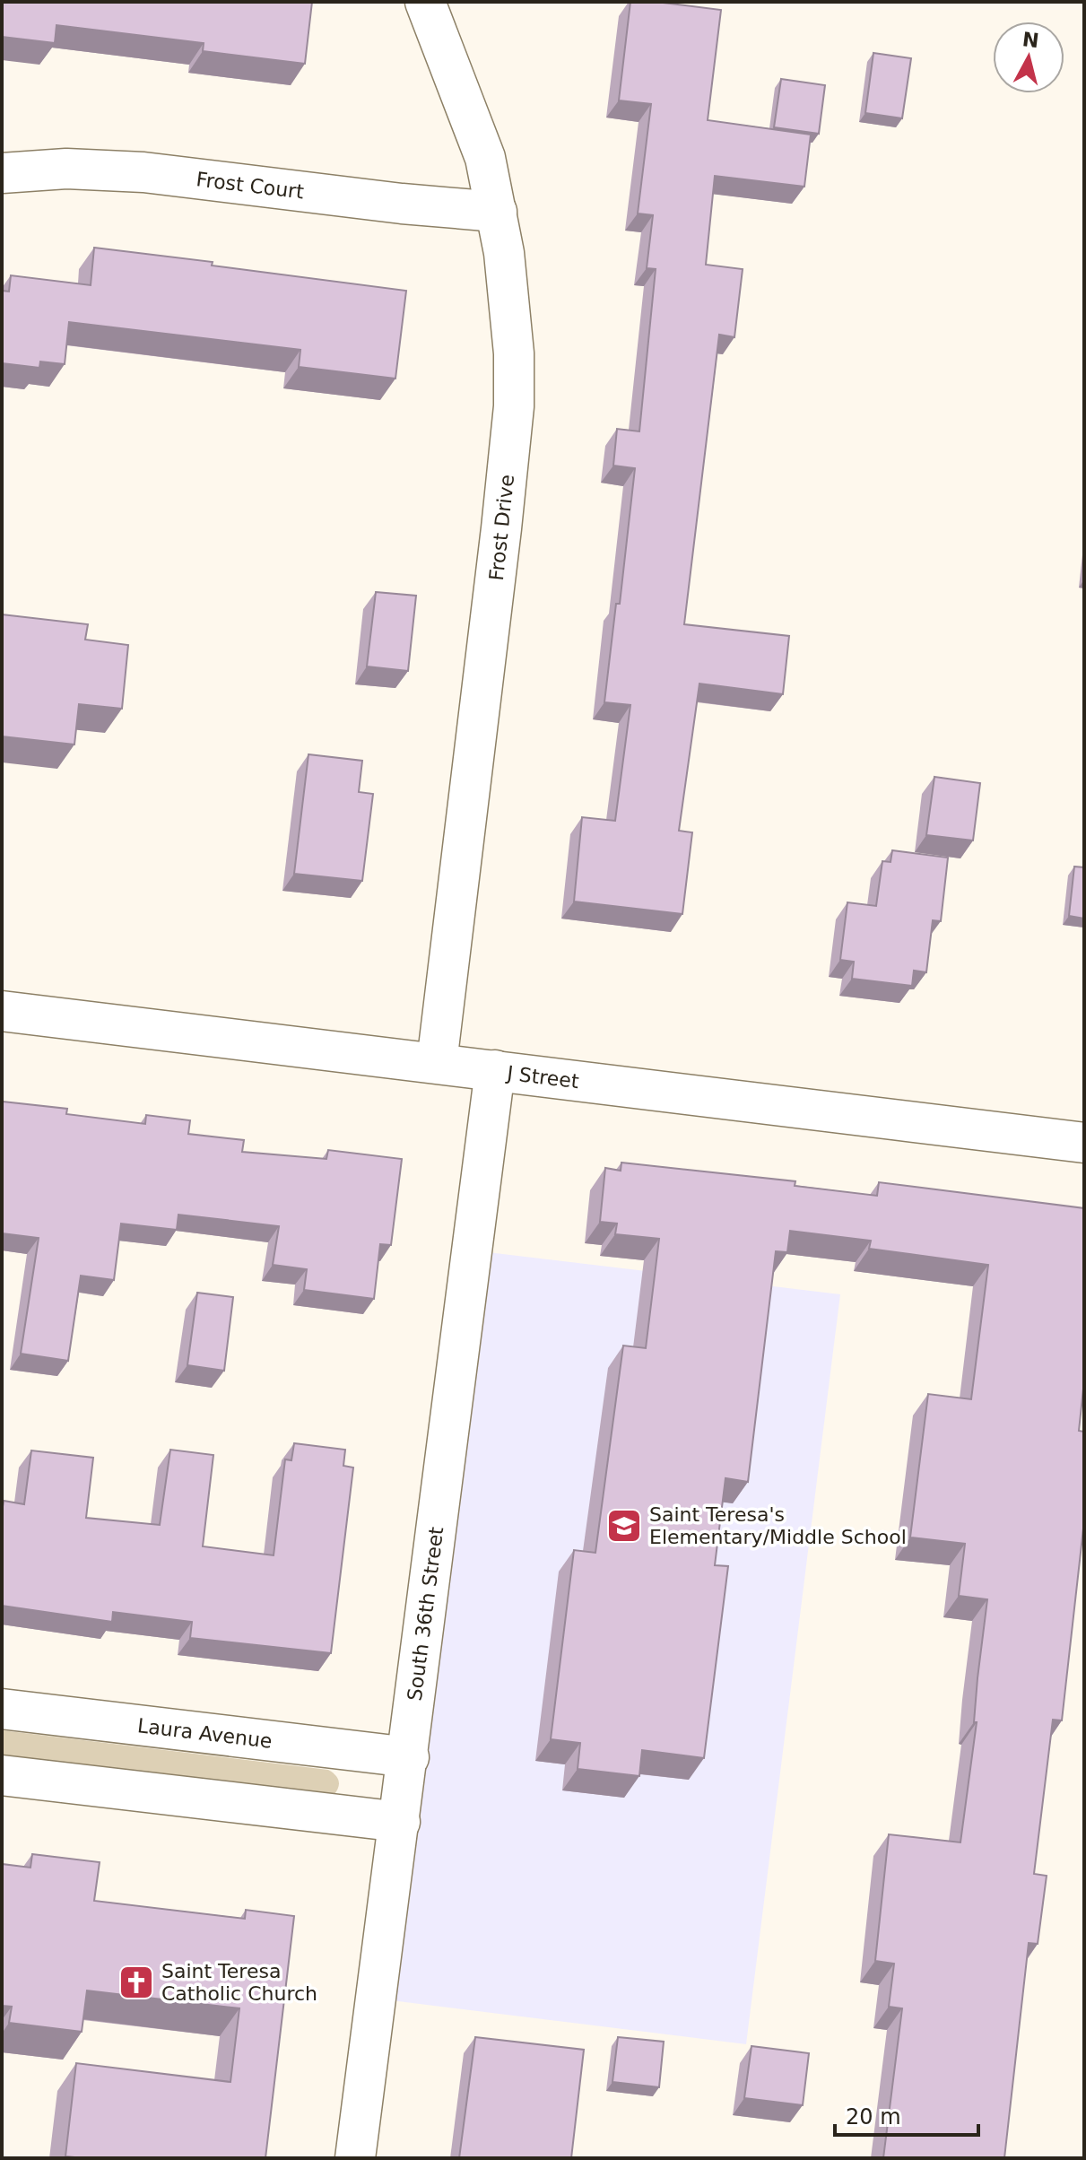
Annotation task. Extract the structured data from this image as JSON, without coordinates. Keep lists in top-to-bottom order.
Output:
{
  "streets": {
    "street": [
      "Frost Court",
      "Frost Drive",
      "J Street",
      "South 36th Street",
      "Laura Avenue"
    ]
  },
  "crossings": [
    ["Frost Court", "Frost Drive"],
    ["Frost Drive", "J Street"],
    ["J Street", "South 36th Street"],
    ["South 36th Street", "Laura Avenue"]
  ],
  "places": {
    "school or university": ["Saint Teresa's Elementary/Middle School"],
    "church": ["Saint Teresa Catholic Church"]
  },
  "scale_bar": "20 m",
  "north": "top"
}
